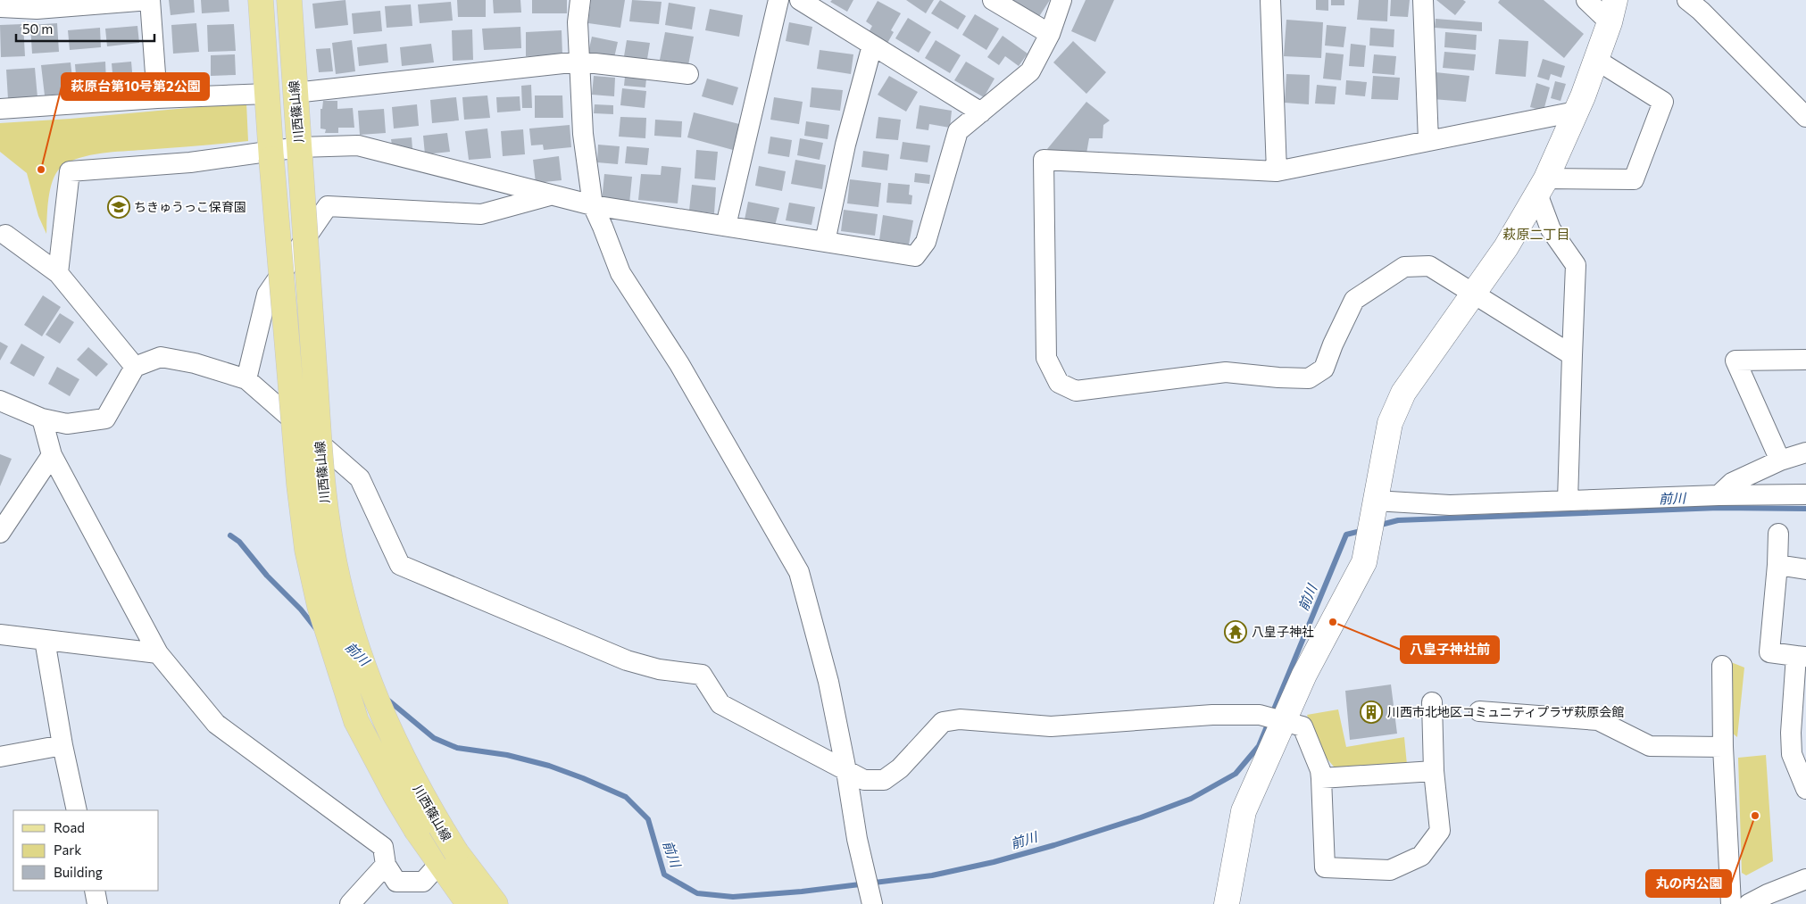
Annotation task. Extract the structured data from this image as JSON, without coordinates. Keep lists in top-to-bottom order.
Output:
{
  "streets": {
    "main road": ["川西篠山線"]
  },
  "districts": ["萩原二丁目"],
  "water": ["前川"],
  "places": {
    "other": ["萩原台第10号第2公園", "八皇子神社前", "丸の内公園"],
    "school or university": ["ちきゅうっこ保育園"],
    "temple": ["八皇子神社"],
    "building": ["川西市北地区コミュニティプラザ萩原会館"]
  },
  "legend": ["Road", "Park", "Building"],
  "scale_bar": "50 m"
}
